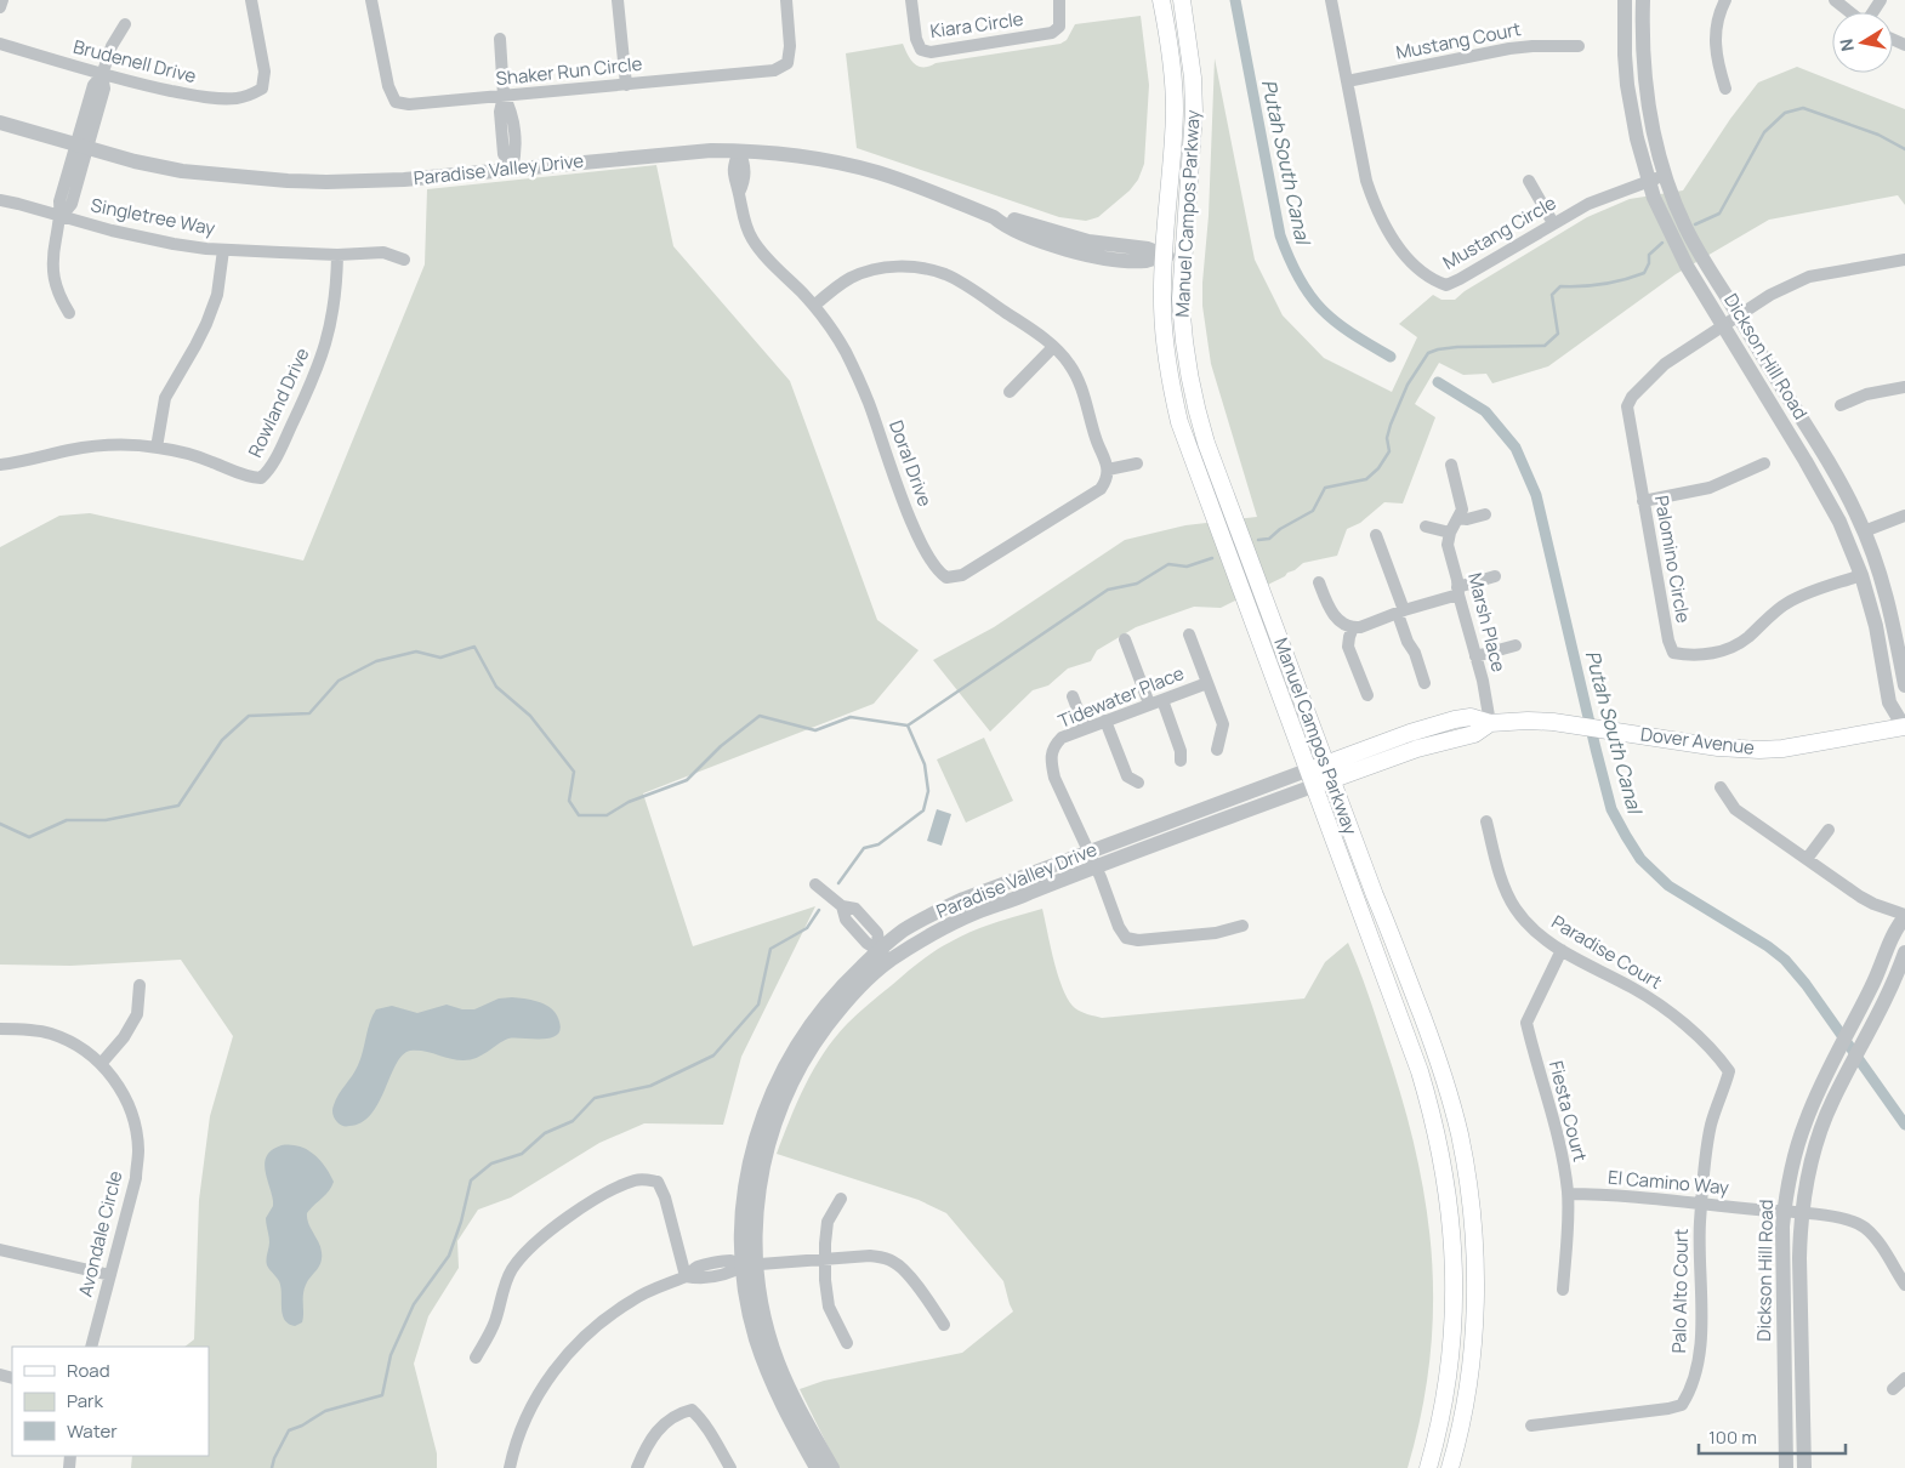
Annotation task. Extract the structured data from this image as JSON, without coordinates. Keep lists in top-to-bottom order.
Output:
{
  "streets": {
    "main road": ["Paradise Valley Drive", "Manuel Campos Parkway", "Dover Avenue"],
    "street": [
      "Kiara Circle",
      "Mustang Court",
      "Brudenell Drive",
      "Shaker Run Circle",
      "Singletree Way",
      "Mustang Circle",
      "Dickson Hill Road",
      "Rowland Drive",
      "Doral Drive",
      "Palomino Circle",
      "Marsh Place",
      "Tidewater Place",
      "Paradise Court",
      "Fiesta Court",
      "El Camino Way",
      "Avondale Circle",
      "Palo Alto Court"
    ]
  },
  "crossings": [
    ["Mustang Court", "Mustang Circle"],
    ["Paradise Valley Drive", "Manuel Campos Parkway"],
    ["Paradise Valley Drive", "Doral Drive"],
    ["Paradise Valley Drive", "Tidewater Place"],
    ["Paradise Valley Drive", "Dover Avenue"],
    ["Manuel Campos Parkway", "Dover Avenue"],
    ["Singletree Way", "Rowland Drive"],
    ["Mustang Circle", "Dickson Hill Road"],
    ["Dickson Hill Road", "Palomino Circle"],
    ["Dickson Hill Road", "Dover Avenue"],
    ["Dickson Hill Road", "El Camino Way"],
    ["Marsh Place", "Dover Avenue"],
    ["Paradise Court", "Fiesta Court"],
    ["Paradise Court", "El Camino Way"],
    ["Paradise Court", "Palo Alto Court"],
    ["Fiesta Court", "El Camino Way"],
    ["El Camino Way", "Palo Alto Court"]
  ],
  "water": ["Putah South Canal"],
  "legend": ["Road", "Park", "Water"],
  "scale_bar": "100 m",
  "north": "left"
}
